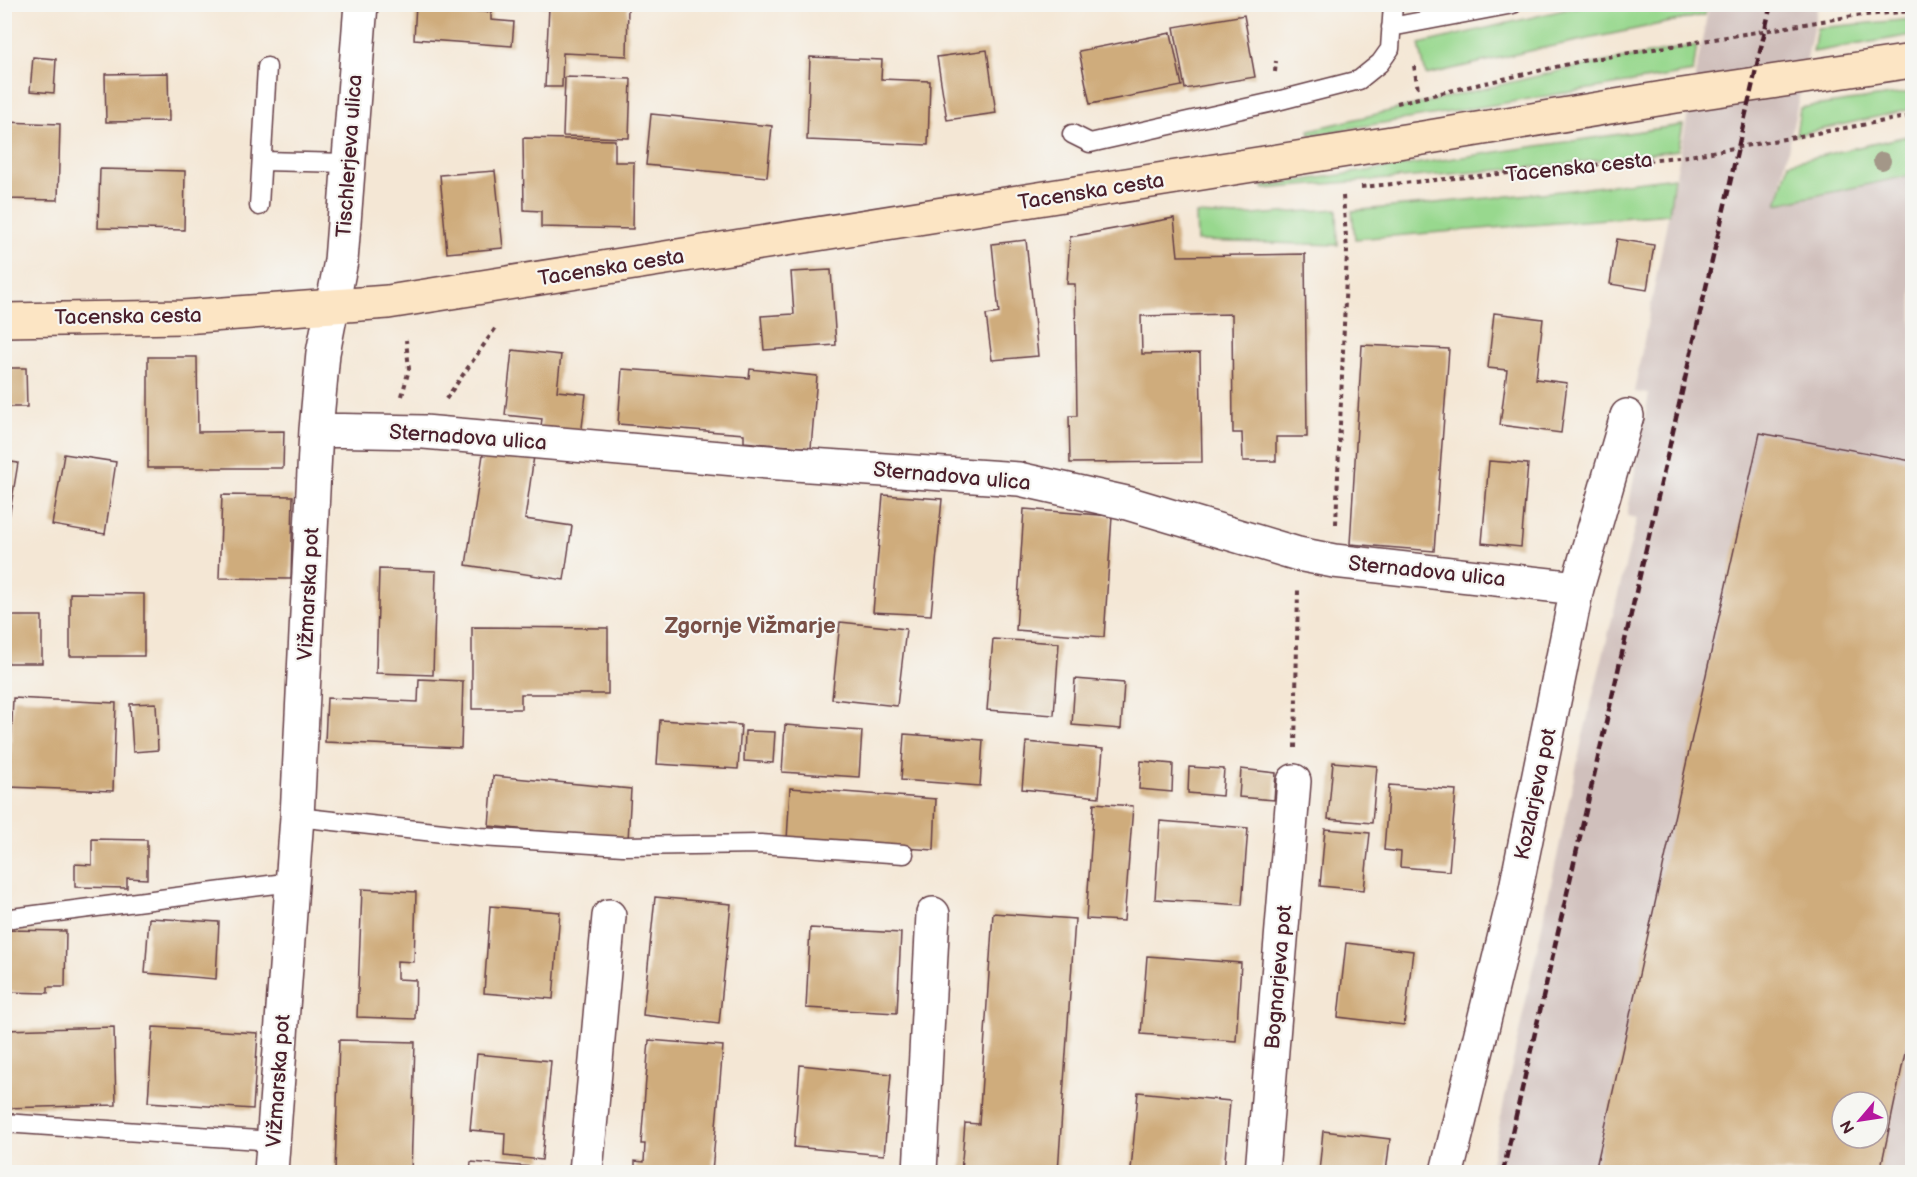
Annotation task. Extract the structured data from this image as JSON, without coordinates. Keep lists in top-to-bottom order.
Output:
{
  "streets": {
    "main road": ["Tacenska cesta"],
    "street": [
      "Tischlerjeva ulica",
      "Sternadova ulica",
      "Vižmarska pot",
      "Kozlarjeva pot",
      "Bognarjeva pot"
    ]
  },
  "crossings": [
    ["Tischlerjeva ulica", "Tacenska cesta"],
    ["Tischlerjeva ulica", "Vižmarska pot"],
    ["Tacenska cesta", "Vižmarska pot"],
    ["Sternadova ulica", "Vižmarska pot"],
    ["Sternadova ulica", "Kozlarjeva pot"]
  ],
  "districts": ["Zgornje Vižmarje"],
  "north": "bottom left"
}
